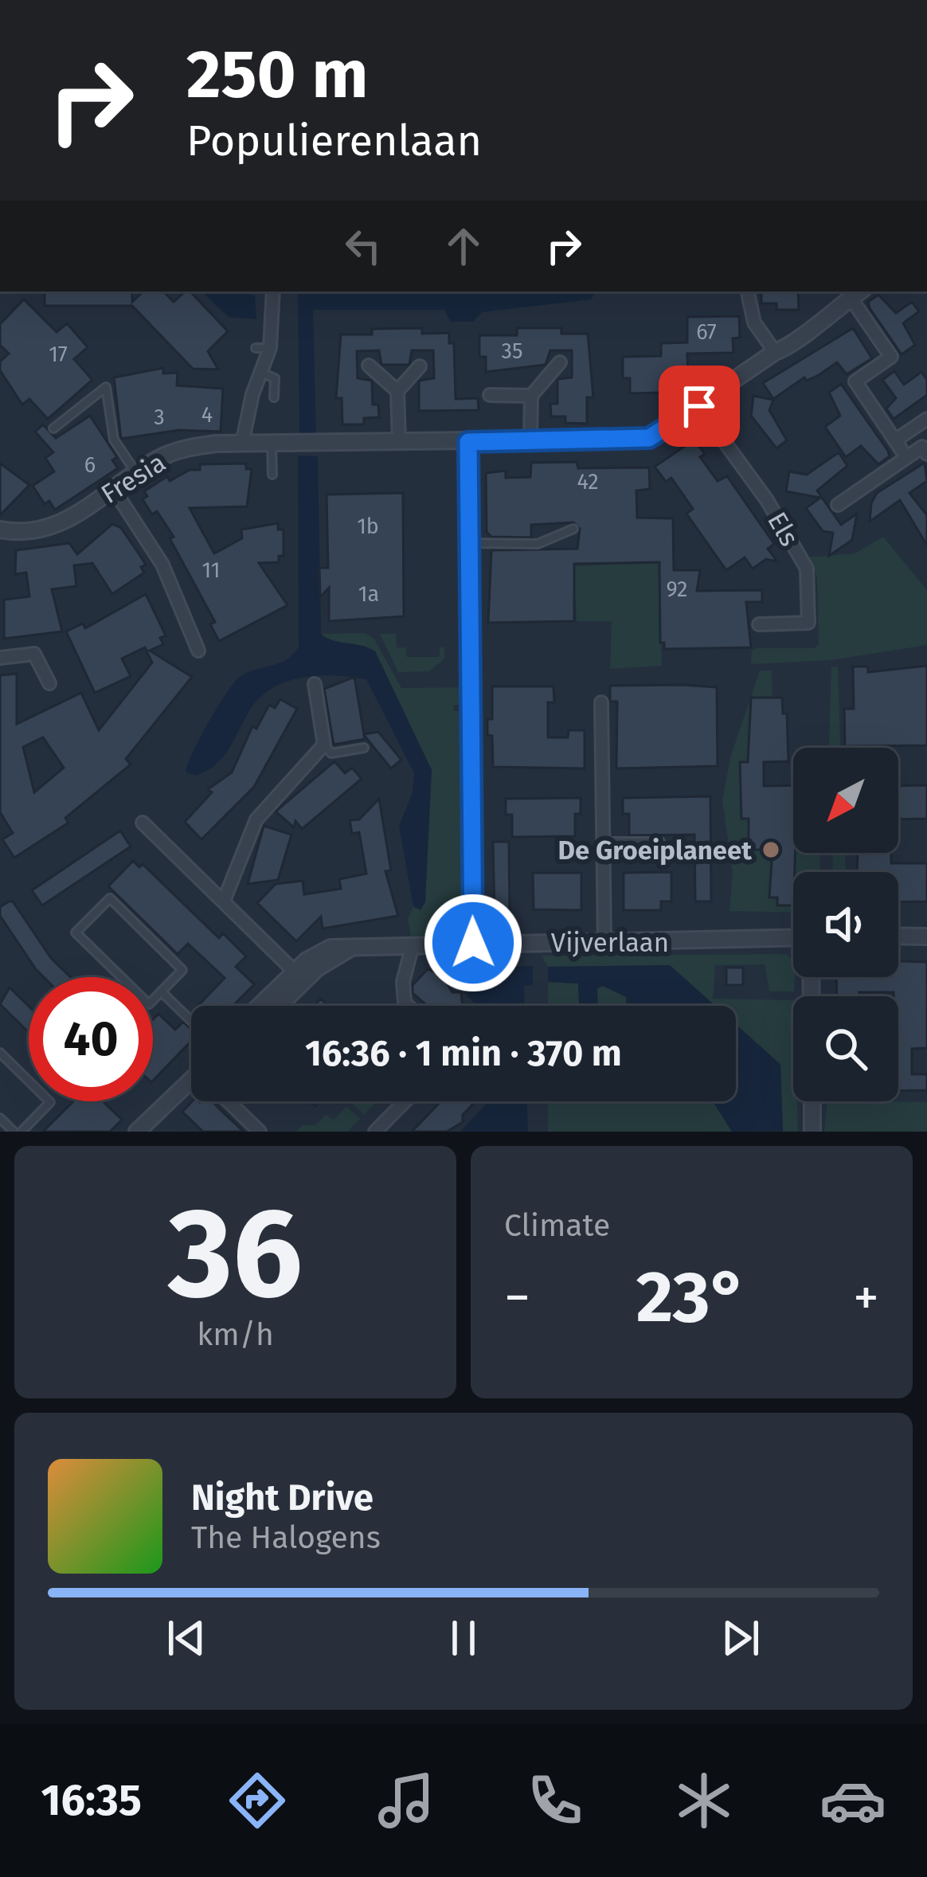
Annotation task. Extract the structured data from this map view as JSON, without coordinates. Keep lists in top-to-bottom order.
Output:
{
  "streets": {
    "street": ["Fresia", "Els", "Vijverlaan"]
  },
  "crossings": [
    ["Fresia", "Els"]
  ],
  "places": ["De Groeiplaneet"],
  "house_numbers": [
    "67",
    "35",
    "17",
    "4",
    "3",
    "6",
    "42",
    "1b",
    "11",
    "92",
    "1a"
  ],
  "north": "bottom left",
  "page": {
    "turn": ["250 m", "Populierenlaan"],
    "limit": "40",
    "trip": "16:36 · 1 min · 370 m",
    "tile": [
      ["36", "km/h"],
      "Climate"
    ],
    "heat": ["−", "23°", "+"],
    "song": ["Night Drive", "The Halogens"],
    "tabs": "16:35"
  }
}
